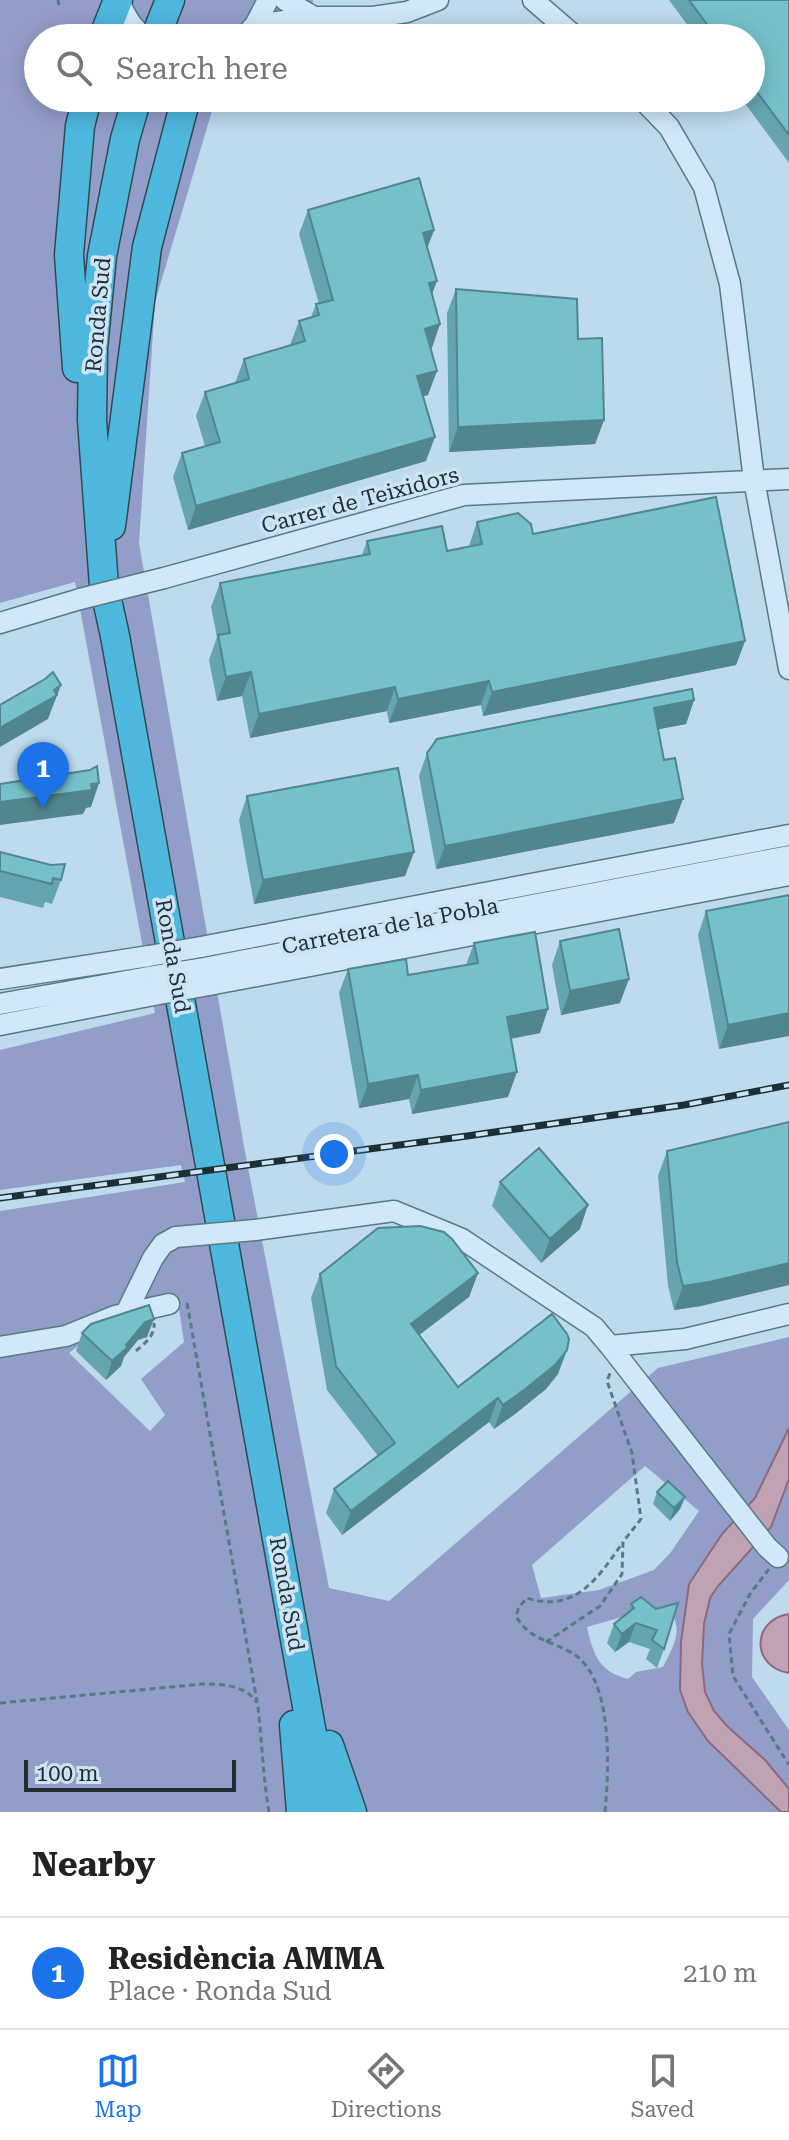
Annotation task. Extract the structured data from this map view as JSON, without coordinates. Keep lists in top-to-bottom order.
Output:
{
  "streets": {
    "highway": ["Ronda Sud"],
    "street": ["Carrer de Teixidors", "Carretera de la Pobla"]
  },
  "crossings": [
    ["Ronda Sud", "Carrer de Teixidors"]
  ],
  "scale_bar": "100 m",
  "page": {
    "search": "Search here",
    "pins": "1",
    "scale": "100 m",
    "heading": "Nearby",
    "list": [
      {
        "mark": "1",
        "name": "Residència AMMA",
        "note": "Place · Ronda Sud",
        "value": "210 m"
      }
    ],
    "nav": ["Map", "Directions", "Saved"]
  }
}
